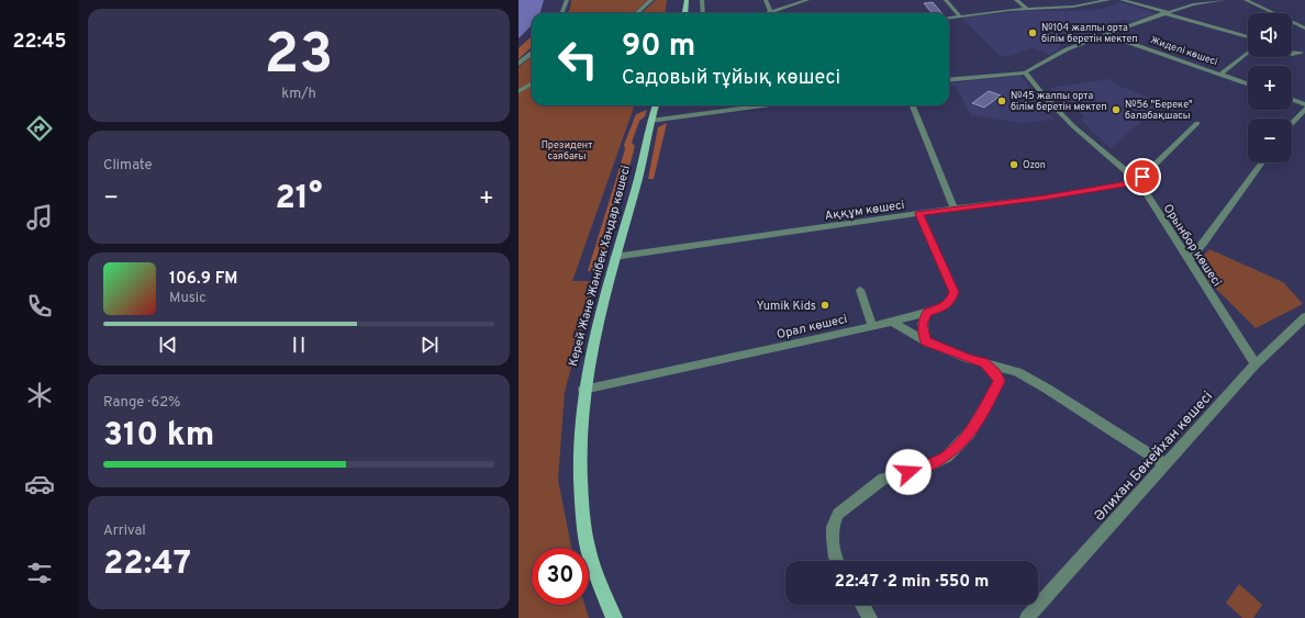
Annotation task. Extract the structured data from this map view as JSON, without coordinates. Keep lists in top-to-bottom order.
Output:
{
  "streets": {
    "main road": ["Керей Және Жәнібек Хандар көшесі"],
    "street": [
      "Жиделі көшесі",
      "Аққұм көшесі",
      "Орынбор көшесі",
      "Орал көшесі",
      "Әлихан Бөкейхан көшесі"
    ]
  },
  "crossings": [
    ["Жиделі көшесі", "Орынбор көшесі"],
    ["Аққұм көшесі", "Орынбор көшесі"],
    ["Аққұм көшесі", "Керей Және Жәнібек Хандар көшесі"],
    ["Аққұм көшесі", "Орал көшесі"],
    ["Орынбор көшесі", "Әлихан Бөкейхан көшесі"],
    ["Керей Және Жәнібек Хандар көшесі", "Орал көшесі"]
  ],
  "parks": ["Президент саябағы"],
  "places": [
    "№104 жалпы орта білім беретін мектеп",
    "№45 жалпы орта білім беретін мектеп",
    "№56 \"Береке\" балабақшасы",
    "Ozon",
    "Yumik Kids"
  ],
  "page": {
    "tabs": "22:45",
    "tile": [
      ["23", "km/h"],
      "Climate",
      ["Range · 62%", "310 km"],
      ["Arrival", "22:47"]
    ],
    "map_buttons": ["+", "−"],
    "turn": ["90 m", "Садовый тұйық көшесі"],
    "heat": ["−", "21°", "+"],
    "song": ["106.9 FM", "Music"],
    "limit": "30",
    "trip": "22:47 · 2 min · 550 m"
  }
}
